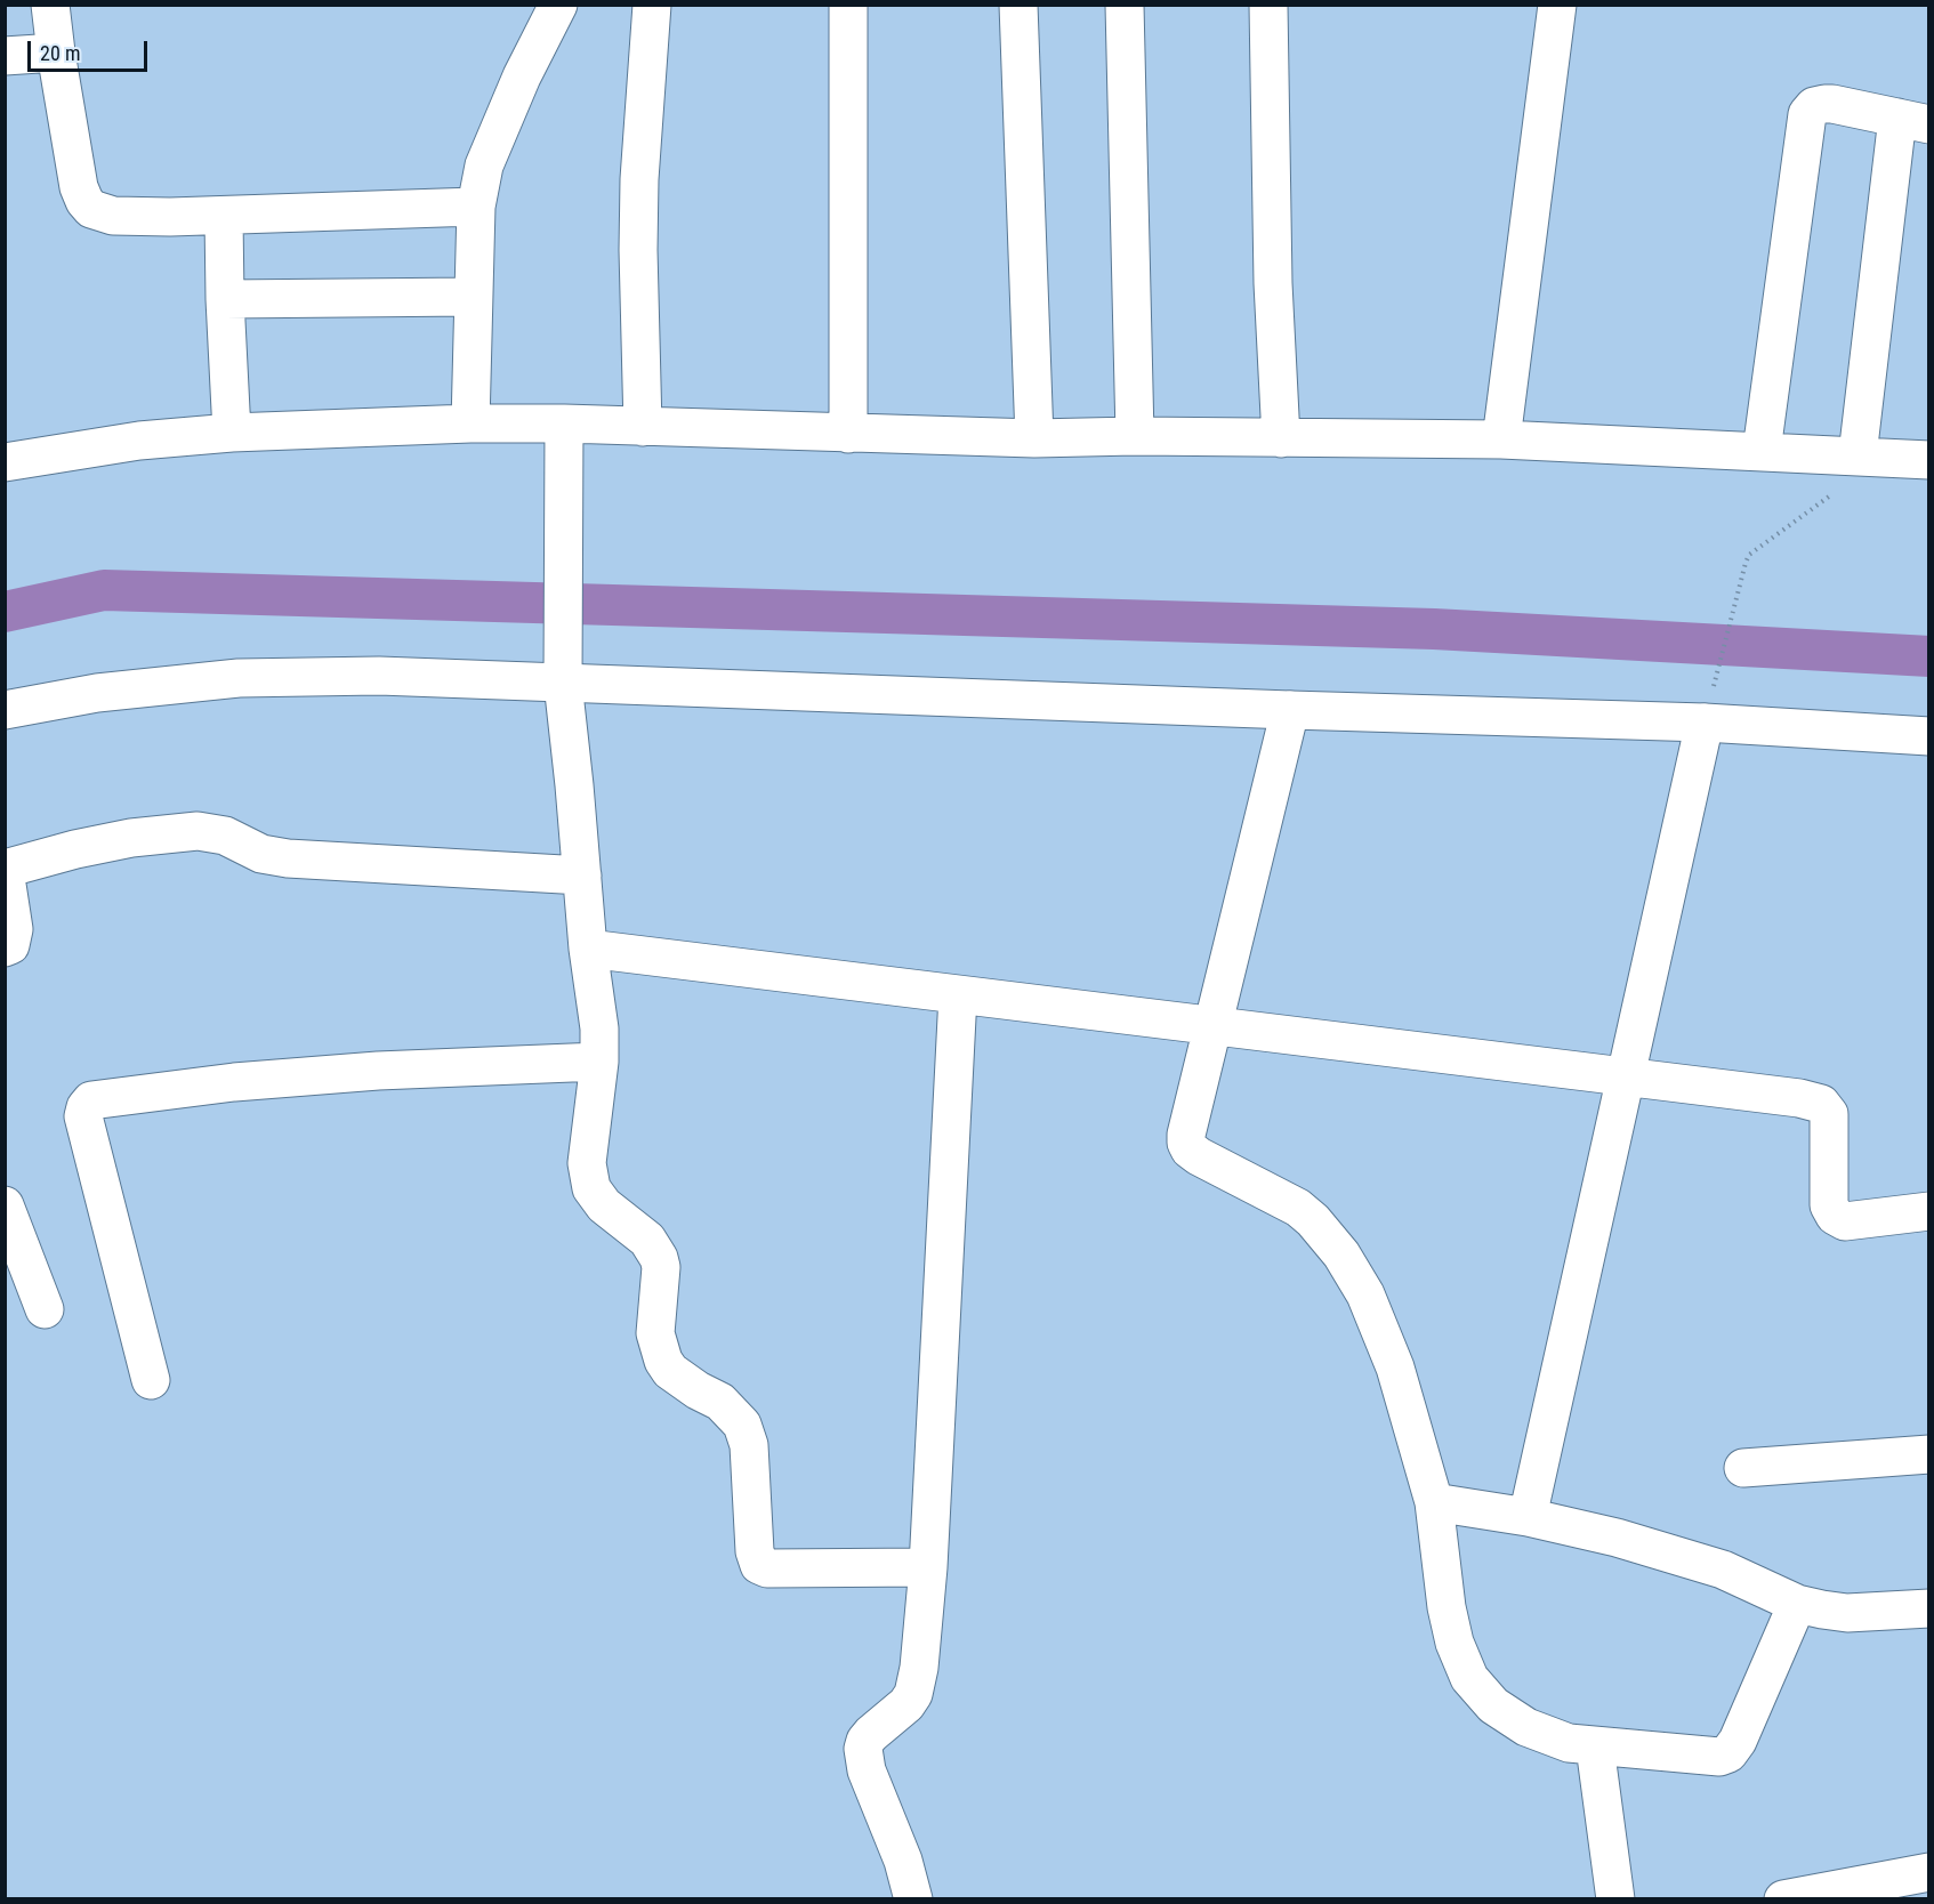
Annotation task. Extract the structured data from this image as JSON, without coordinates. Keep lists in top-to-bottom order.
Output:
{
  "scale_bar": "20 m"
}
